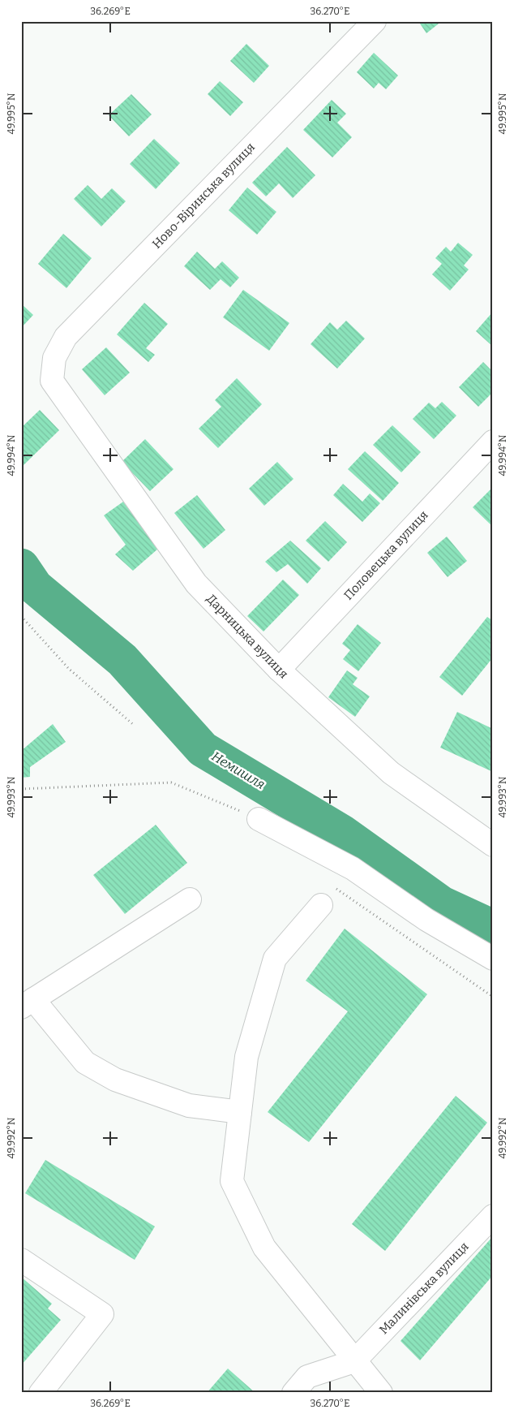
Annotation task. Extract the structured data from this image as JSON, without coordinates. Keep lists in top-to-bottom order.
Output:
{
  "streets": {
    "street": [
      "Ново-Віринська вулиця",
      "Половецька вулиця",
      "Дарницька вулиця",
      "Малинівська вулиця"
    ]
  },
  "crossings": [
    ["Ново-Віринська вулиця", "Дарницька вулиця"],
    ["Половецька вулиця", "Дарницька вулиця"]
  ],
  "water": ["Немишля"],
  "coordinates": [
    "36.269°E",
    "36.270°E",
    "49.995°N",
    "49.994°N",
    "49.993°N",
    "49.992°N"
  ]
}
